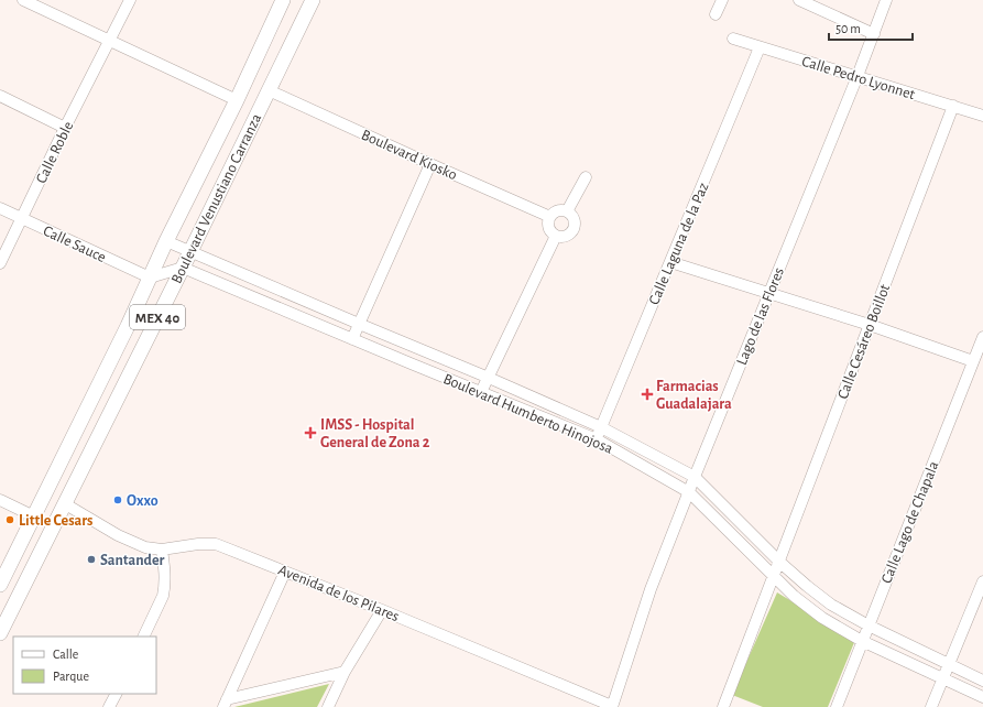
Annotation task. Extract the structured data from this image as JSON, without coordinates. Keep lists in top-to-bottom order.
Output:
{
  "streets": {
    "main road": ["Boulevard Venustiano Carranza", "MEX 40"],
    "street": [
      "Calle Pedro Lyonnet",
      "Calle Roble",
      "Boulevard Kiosko",
      "Calle Sauce",
      "Calle Laguna de la Paz",
      "Lago de las Flores",
      "Calle Cesáreo Boillot",
      "Boulevard Humberto Hinojosa",
      "Calle Lago de Chapala",
      "Avenida de los Pilares"
    ]
  },
  "crossings": [
    ["Calle Pedro Lyonnet", "Calle Laguna de la Paz"],
    ["Calle Pedro Lyonnet", "Lago de las Flores"],
    ["Calle Pedro Lyonnet", "Calle Cesáreo Boillot"],
    ["Calle Roble", "Calle Sauce"],
    ["Boulevard Kiosko", "Boulevard Venustiano Carranza"],
    ["Boulevard Venustiano Carranza", "Calle Sauce"],
    ["Boulevard Venustiano Carranza", "Boulevard Humberto Hinojosa"],
    ["Boulevard Venustiano Carranza", "Avenida de los Pilares"],
    ["Calle Laguna de la Paz", "Boulevard Humberto Hinojosa"],
    ["Lago de las Flores", "Boulevard Humberto Hinojosa"],
    ["Lago de las Flores", "Avenida de los Pilares"],
    ["Calle Cesáreo Boillot", "Boulevard Humberto Hinojosa"],
    ["Boulevard Humberto Hinojosa", "Calle Lago de Chapala"]
  ],
  "places": {
    "health": ["Farmacias Guadalajara", "IMSS - Hospital General de Zona 2"],
    "other": ["Oxxo", "Little Cesars", "Santander"]
  },
  "legend": ["Calle", "Parque"],
  "scale_bar": "50 m"
}
